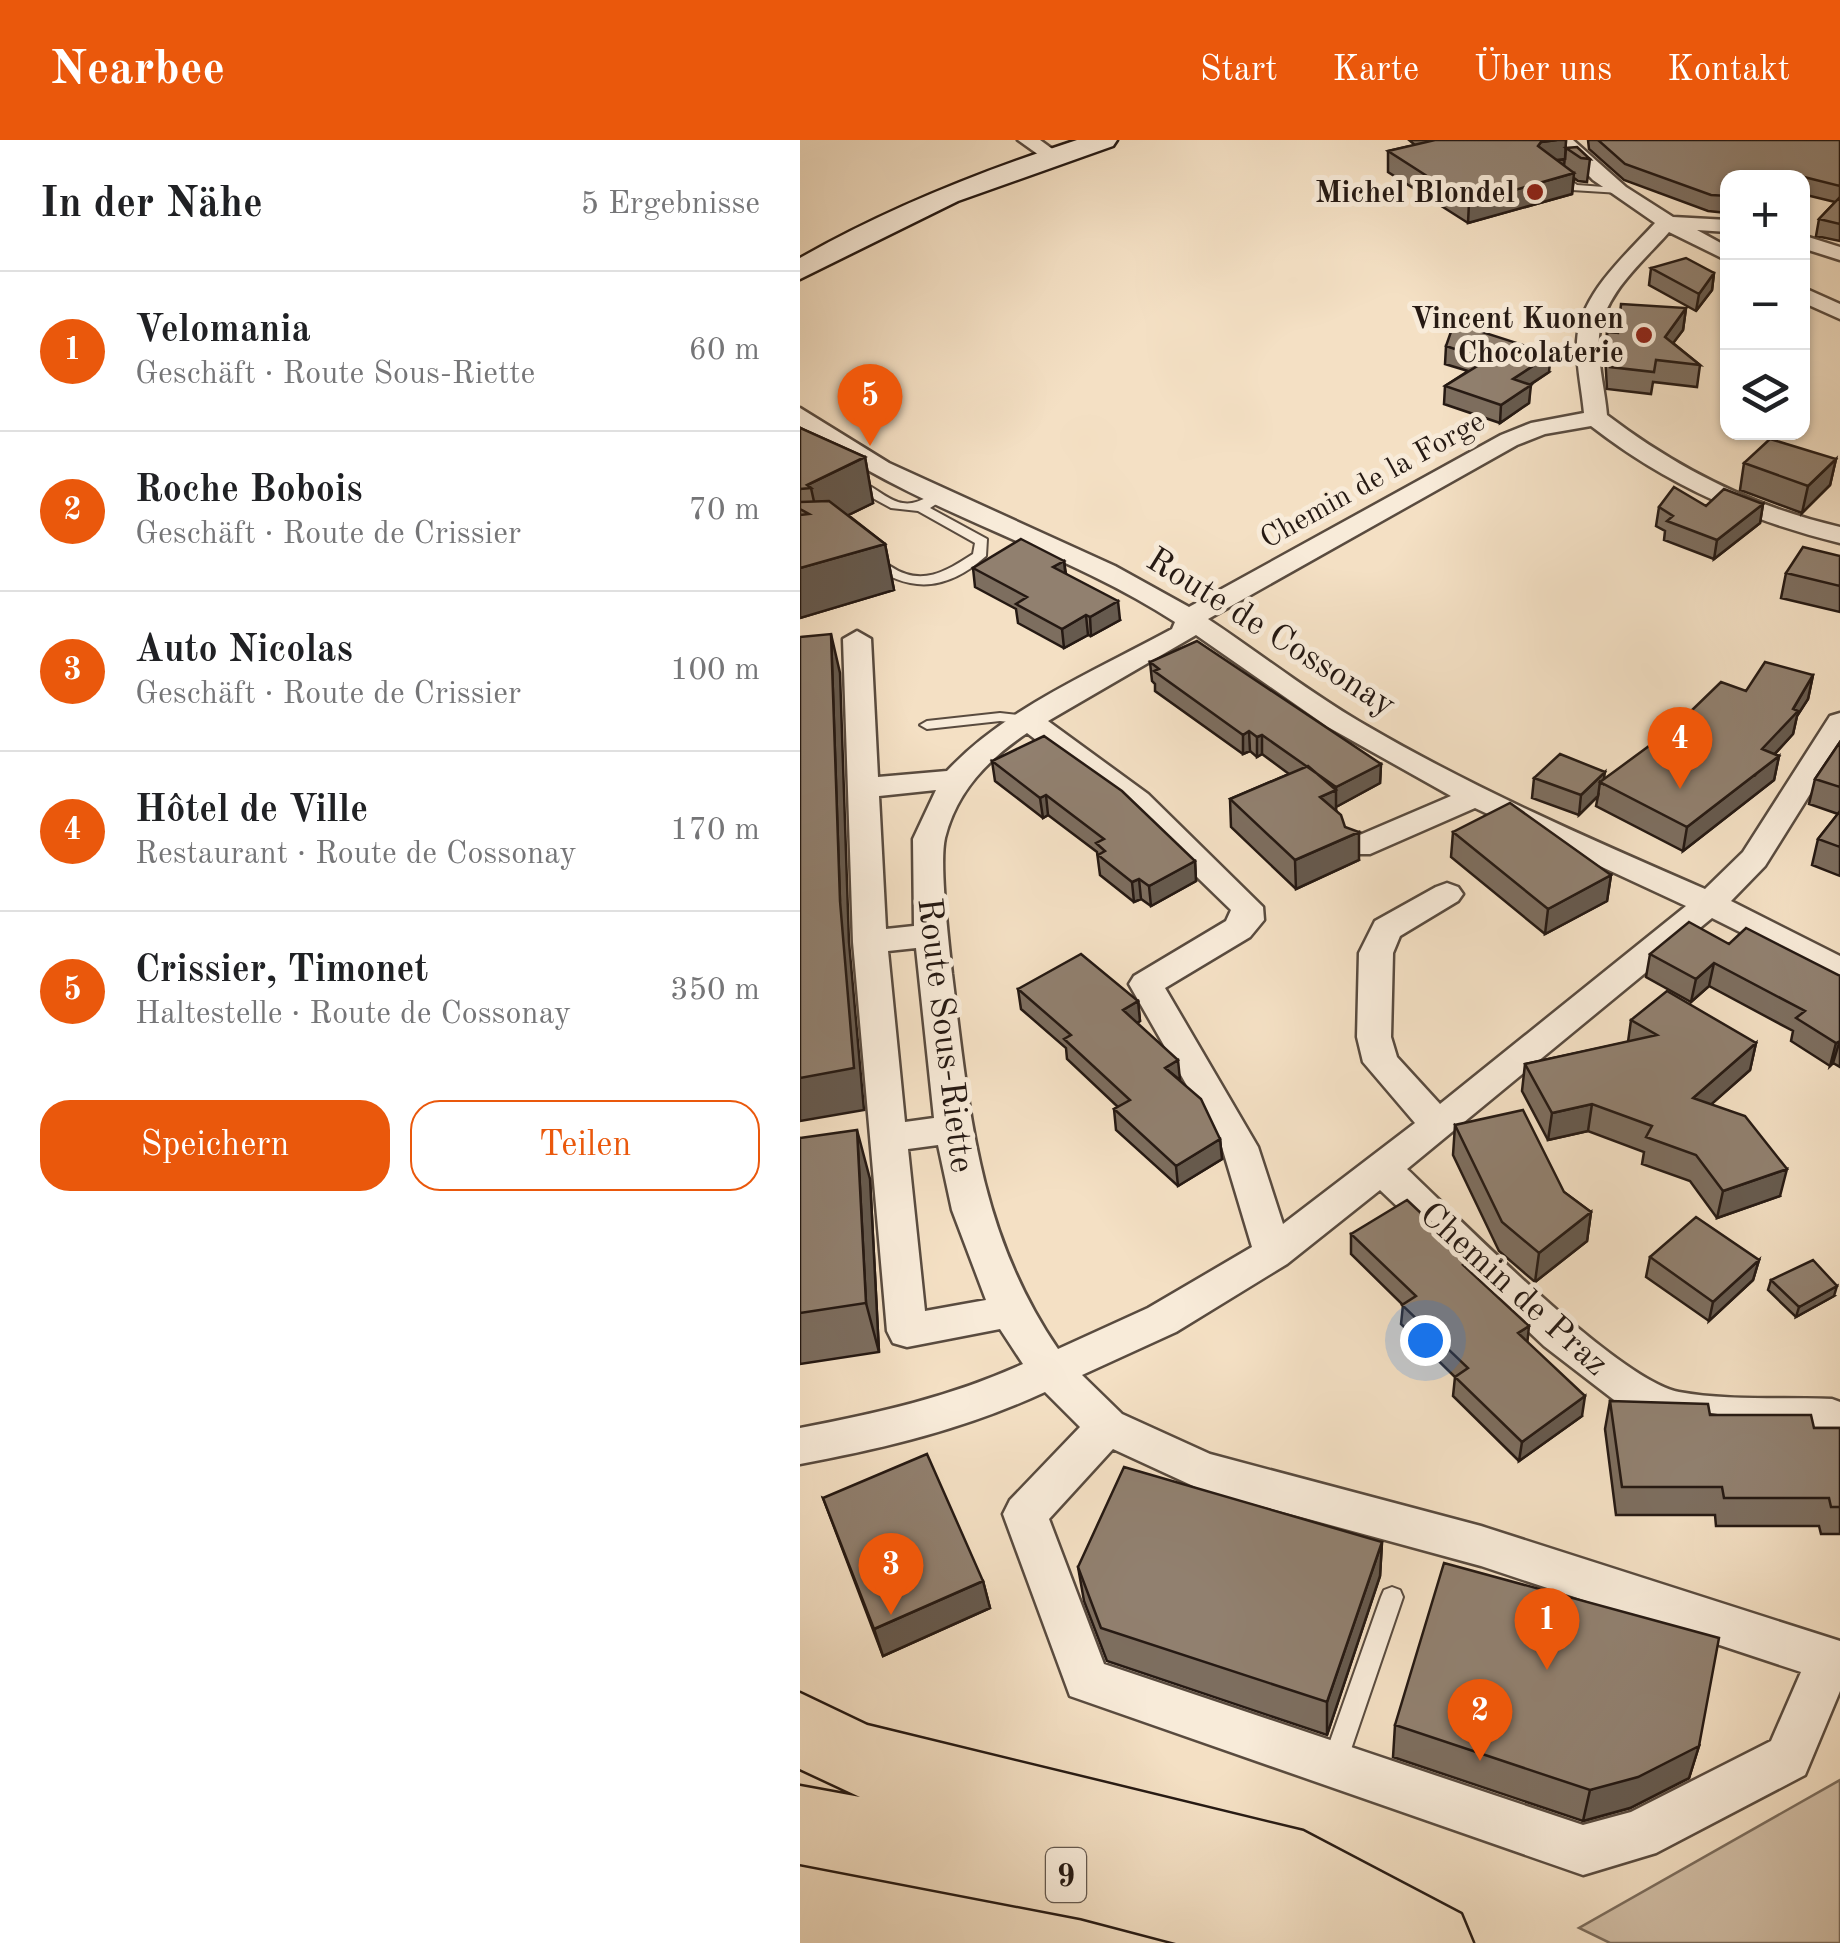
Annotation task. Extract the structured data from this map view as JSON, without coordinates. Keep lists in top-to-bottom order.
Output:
{
  "streets": {
    "main road": ["9"],
    "street": [
      "Chemin de la Forge",
      "Route de Cossonay",
      "Route Sous-Riette",
      "Chemin de Praz"
    ]
  },
  "crossings": [
    ["Chemin de la Forge", "Route de Cossonay"],
    ["Chemin de la Forge", "Route Sous-Riette"],
    ["Route de Cossonay", "Route Sous-Riette"]
  ],
  "places": ["Michel Blondel", "Vincent Kuonen Chocolaterie"],
  "page": {
    "header": "Nearbee",
    "nav": [
      "Start",
      "Karte",
      "Über uns",
      "Kontakt"
    ],
    "heading": ["In der Nähe", "5 Ergebnisse"],
    "map_buttons": ["+", "−"],
    "list": [
      {
        "mark": "1",
        "name": "Velomania",
        "note": "Geschäft · Route Sous-Riette",
        "value": "60 m"
      },
      {
        "mark": "2",
        "name": "Roche Bobois",
        "note": "Geschäft · Route de Crissier",
        "value": "70 m"
      },
      {
        "mark": "3",
        "name": "Auto Nicolas",
        "note": "Geschäft · Route de Crissier",
        "value": "100 m"
      },
      {
        "mark": "4",
        "name": "Hôtel de Ville",
        "note": "Restaurant · Route de Cossonay",
        "value": "170 m"
      },
      {
        "mark": "5",
        "name": "Crissier, Timonet",
        "note": "Haltestelle · Route de Cossonay",
        "value": "350 m"
      }
    ],
    "pins": [
      "5",
      "4",
      "3",
      "1",
      "2"
    ],
    "buttons": ["Speichern", "Teilen"]
  }
}
